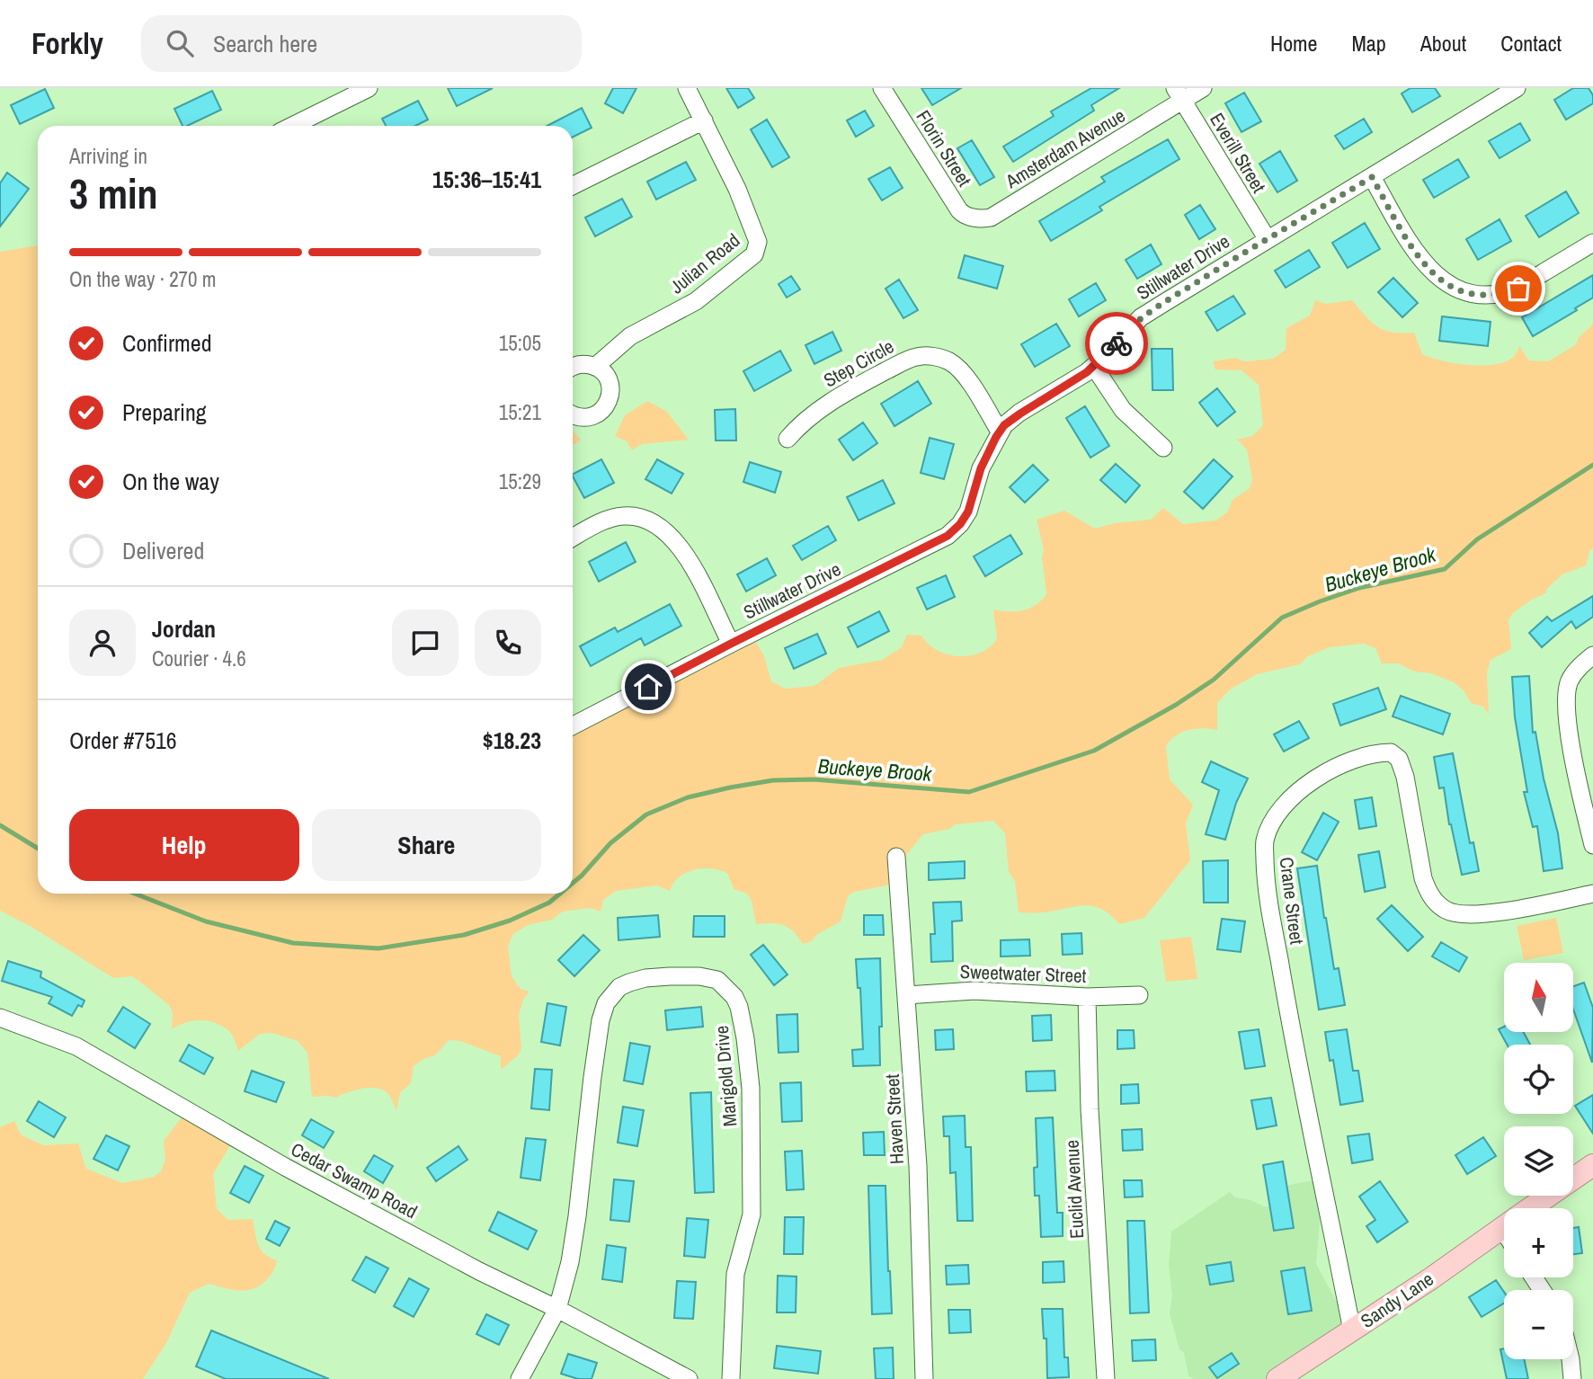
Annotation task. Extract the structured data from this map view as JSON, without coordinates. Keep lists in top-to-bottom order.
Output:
{
  "streets": {
    "main road": ["Sandy Lane"],
    "street": [
      "Florin Street",
      "Amsterdam Avenue",
      "Everill Street",
      "Julian Road",
      "Stillwater Drive",
      "Step Circle",
      "Crane Street",
      "Sweetwater Street",
      "Marigold Drive",
      "Haven Street",
      "Cedar Swamp Road",
      "Euclid Avenue"
    ]
  },
  "crossings": [
    ["Florin Street", "Amsterdam Avenue"],
    ["Amsterdam Avenue", "Everill Street"],
    ["Everill Street", "Stillwater Drive"],
    ["Stillwater Drive", "Step Circle"],
    ["Crane Street", "Sandy Lane"],
    ["Sweetwater Street", "Haven Street"],
    ["Sweetwater Street", "Euclid Avenue"],
    ["Marigold Drive", "Cedar Swamp Road"]
  ],
  "water": ["Buckeye Brook"],
  "north": "top",
  "page": {
    "header": "Forkly",
    "search": "Search here",
    "nav": [
      "Home",
      "Map",
      "About",
      "Contact"
    ],
    "heading": ["3 min", "Arriving in", "15:36–15:41"],
    "panel": [
      "Jordan",
      "Courier · 4.6",
      "Order #7516",
      "$18.23"
    ],
    "bar": "On the way · 270 m",
    "list": [
      ["Confirmed", "15:05"],
      ["Preparing", "15:21"],
      ["On the way", "15:29"],
      "Delivered"
    ],
    "buttons": ["Help", "Share"],
    "map_buttons": ["+", "−"]
  }
}
